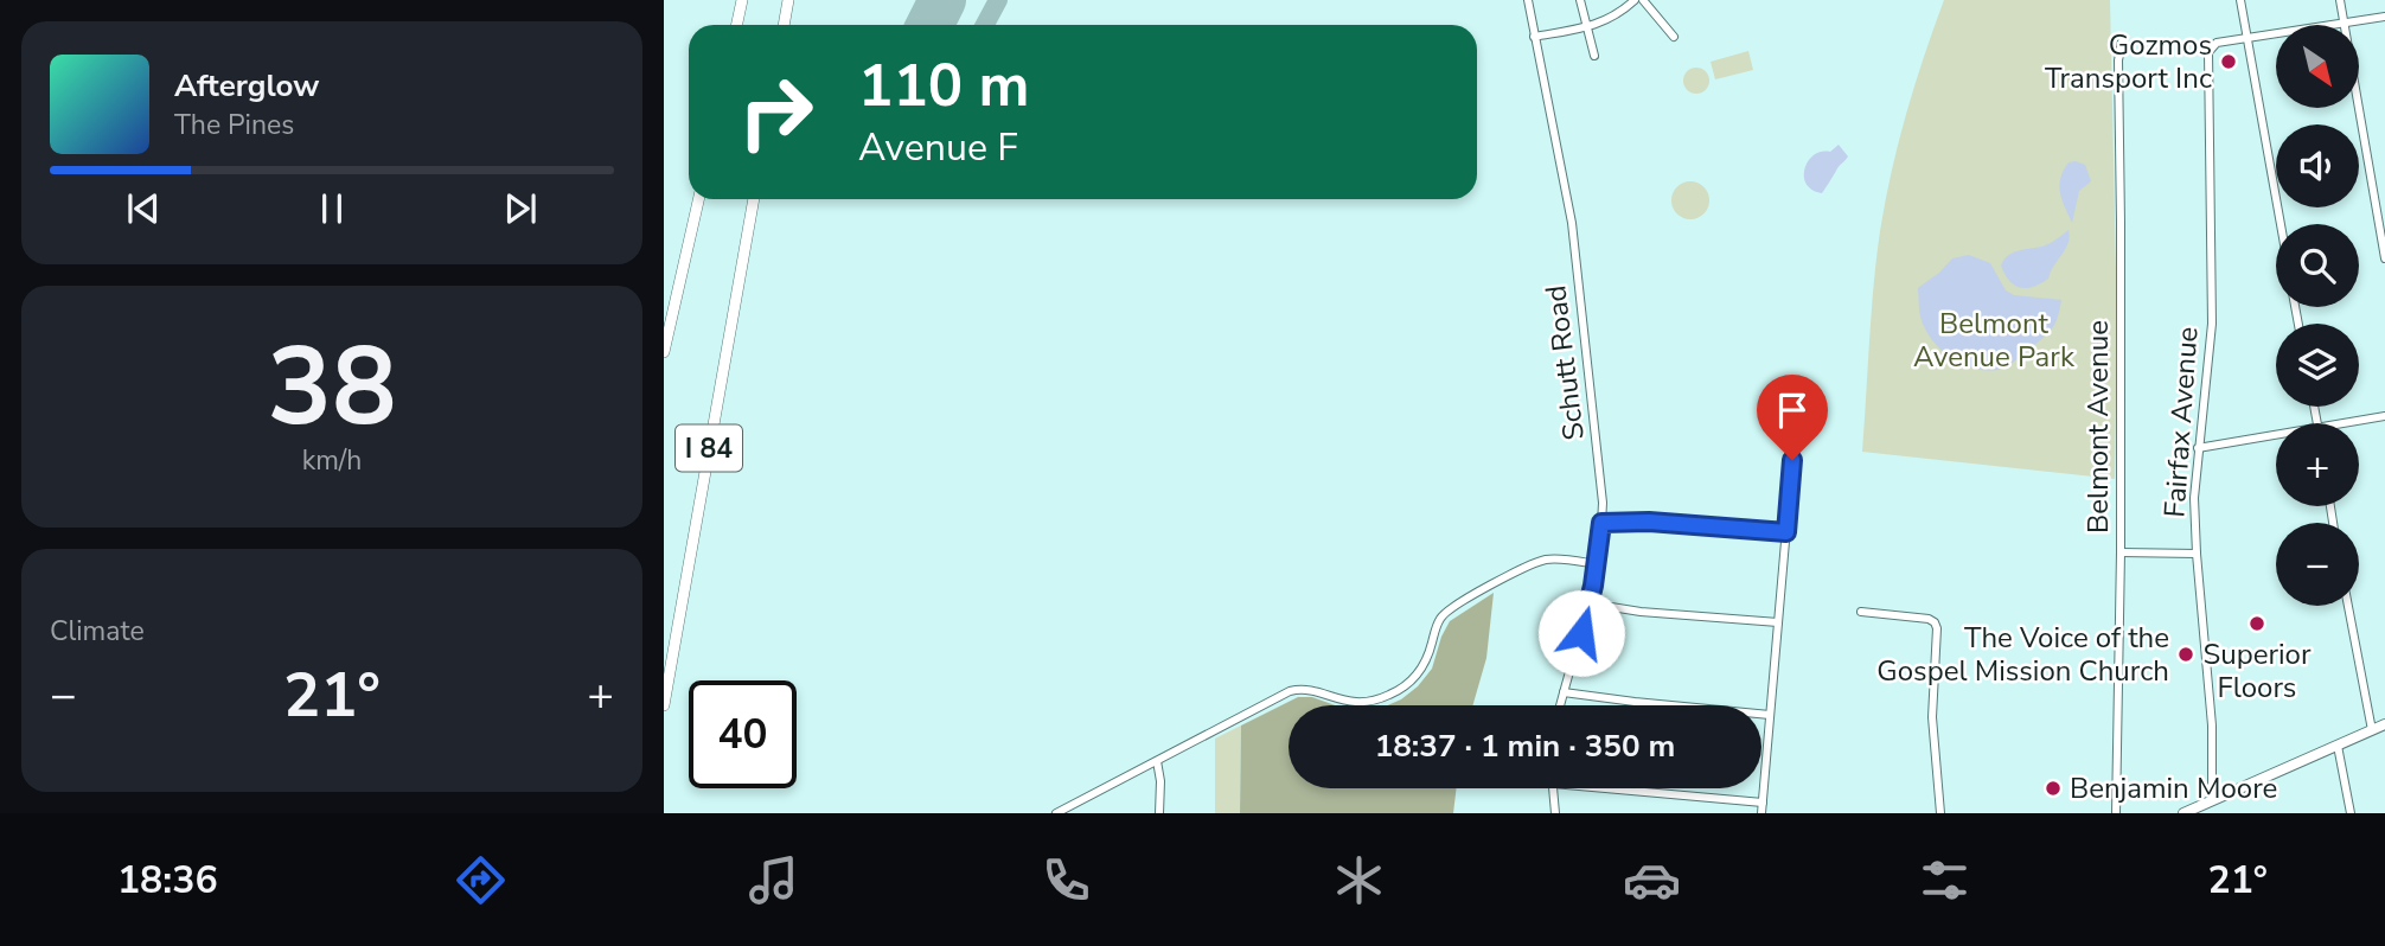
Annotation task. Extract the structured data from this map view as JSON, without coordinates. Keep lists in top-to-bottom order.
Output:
{
  "streets": {
    "highway": ["I 84"],
    "street": ["Schutt Road", "Fairfax Avenue", "Belmont Avenue"]
  },
  "parks": ["Belmont Avenue Park"],
  "places": [
    "Gozmos Transport Inc",
    "Superior Floors",
    "The Voice of the Gospel Mission Church",
    "Benjamin Moore"
  ],
  "north": "bottom right",
  "page": {
    "map_buttons": ["+", "−"],
    "turn": ["110 m", "Avenue F"],
    "song": ["Afterglow", "The Pines"],
    "tile": [
      ["38", "km/h"],
      "Climate"
    ],
    "heat": ["−", "21°", "+"],
    "limit": "40",
    "trip": "18:37 · 1 min · 350 m",
    "tabs": ["18:36", "21°"]
  }
}
